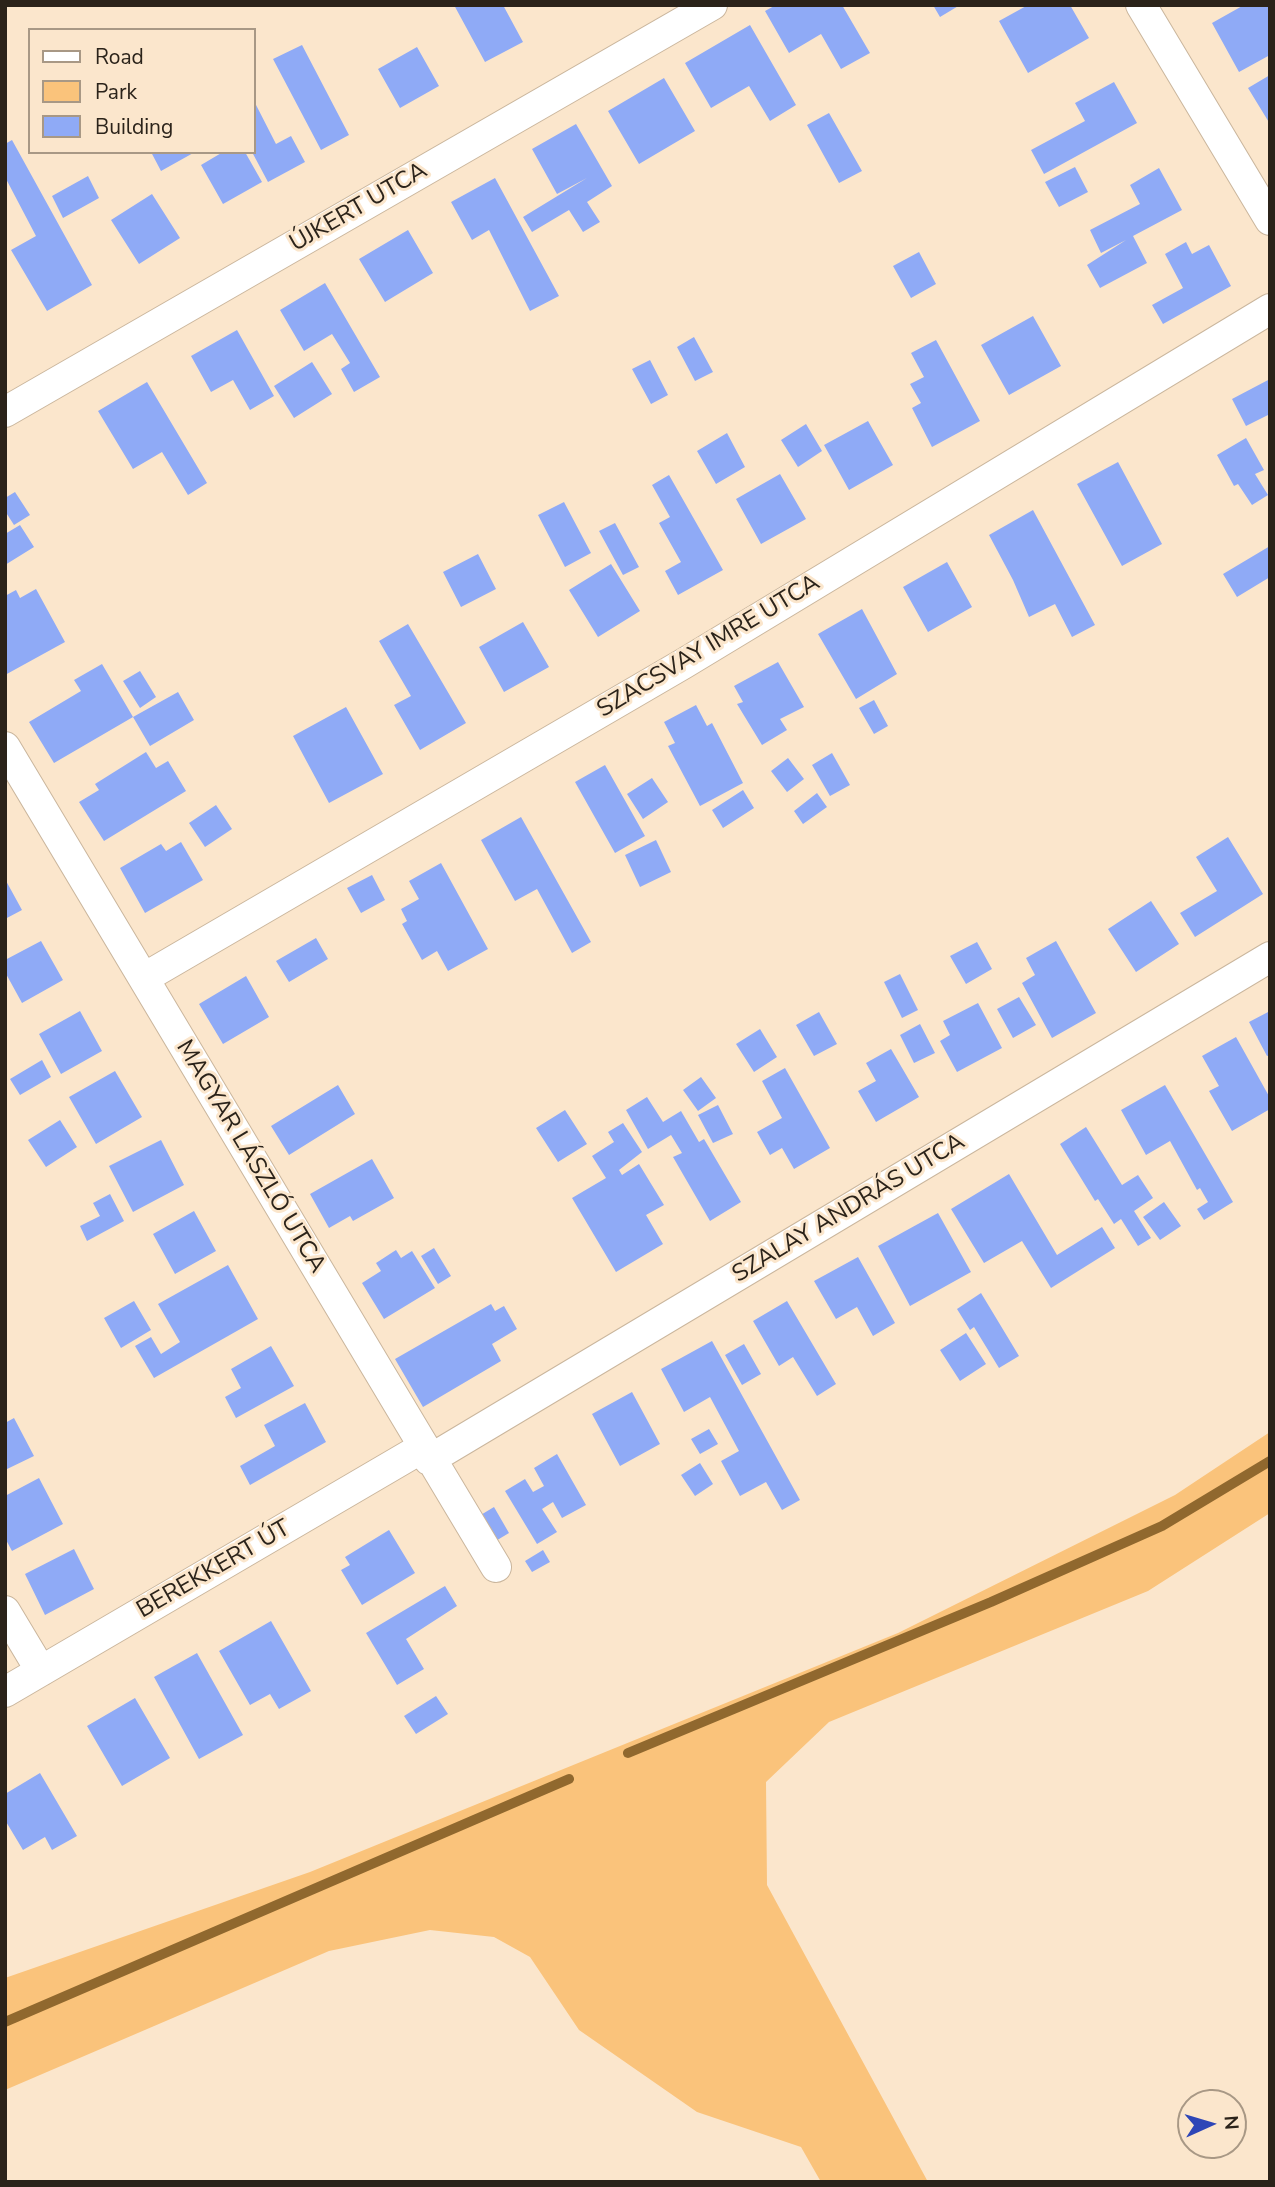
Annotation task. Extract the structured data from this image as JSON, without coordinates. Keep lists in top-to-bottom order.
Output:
{
  "streets": {
    "street": [
      "ÚJKERT UTCA",
      "SZACSVAY IMRE UTCA",
      "MAGYAR LÁSZLÓ UTCA",
      "SZALAY ANDRÁS UTCA",
      "BEREKKERT ÚT"
    ]
  },
  "crossings": [
    ["SZACSVAY IMRE UTCA", "MAGYAR LÁSZLÓ UTCA"],
    ["MAGYAR LÁSZLÓ UTCA", "SZALAY ANDRÁS UTCA"],
    ["MAGYAR LÁSZLÓ UTCA", "BEREKKERT ÚT"],
    ["SZALAY ANDRÁS UTCA", "BEREKKERT ÚT"]
  ],
  "legend": ["Road", "Park", "Building"],
  "north": "right"
}
